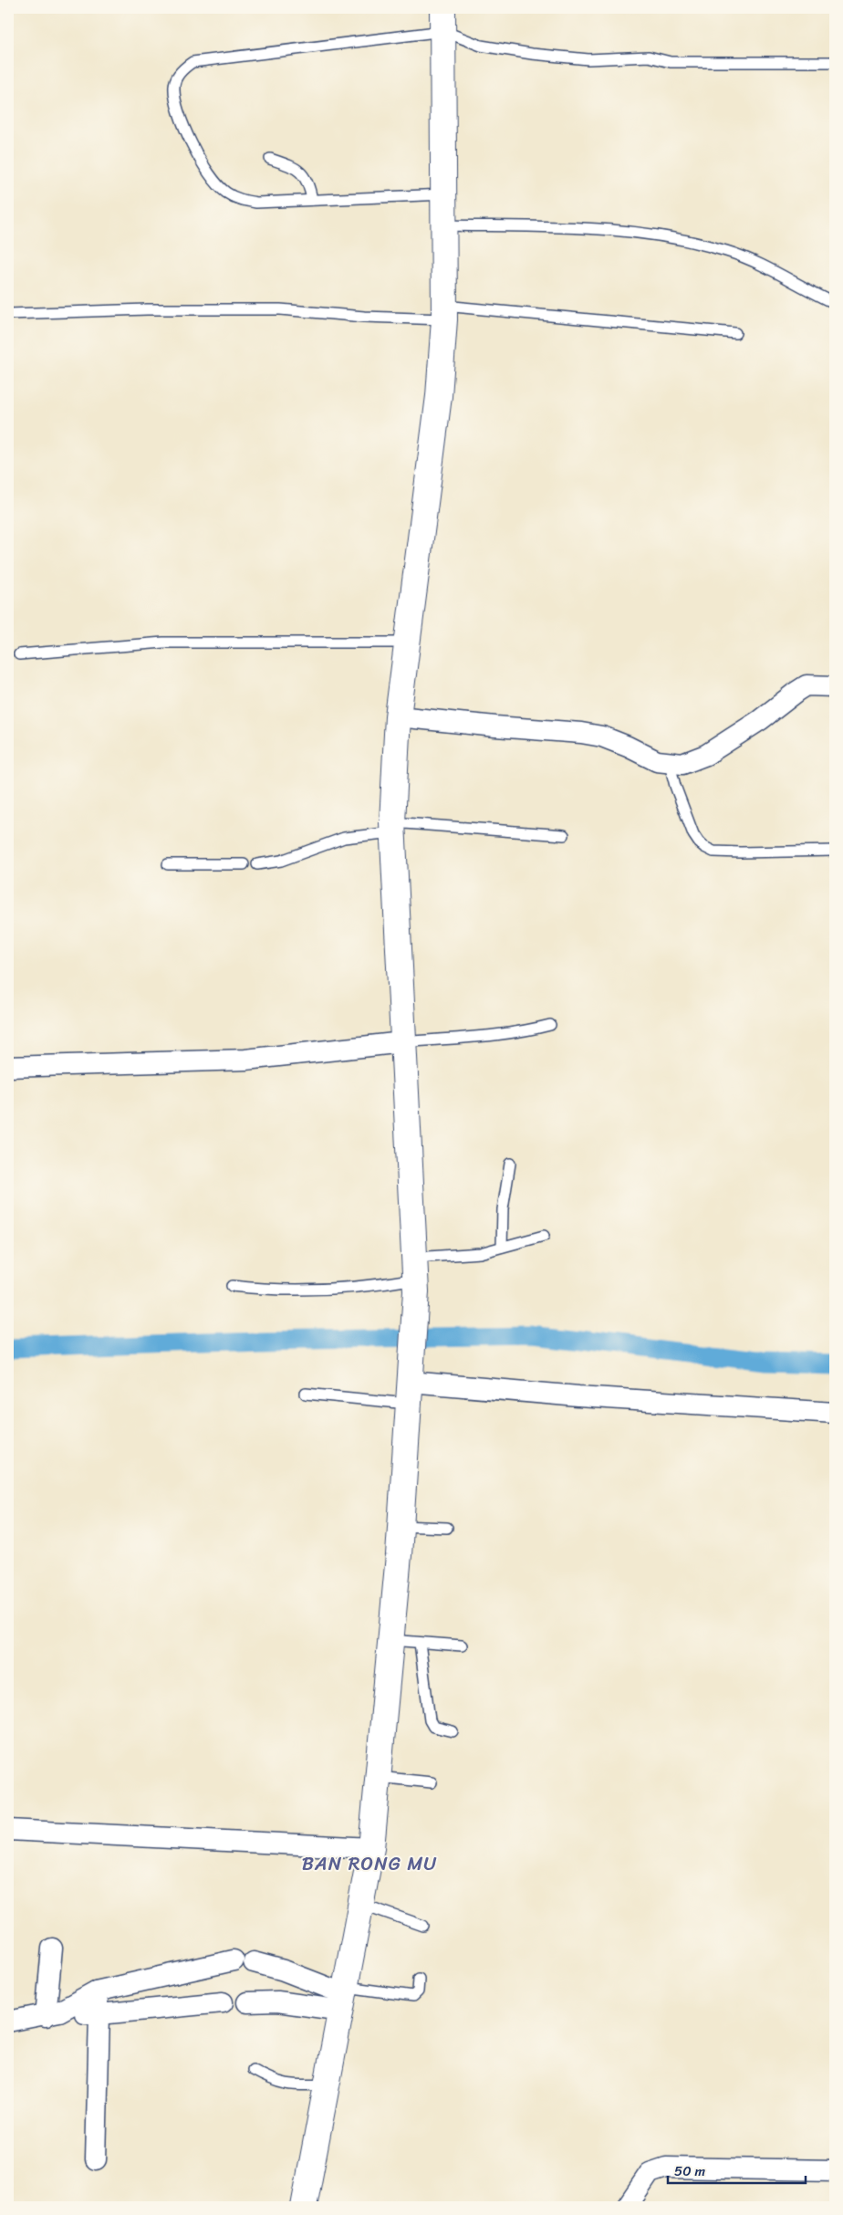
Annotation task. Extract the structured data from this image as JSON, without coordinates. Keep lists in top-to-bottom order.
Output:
{
  "districts": ["BAN RONG MU"],
  "scale_bar": "50 m"
}
